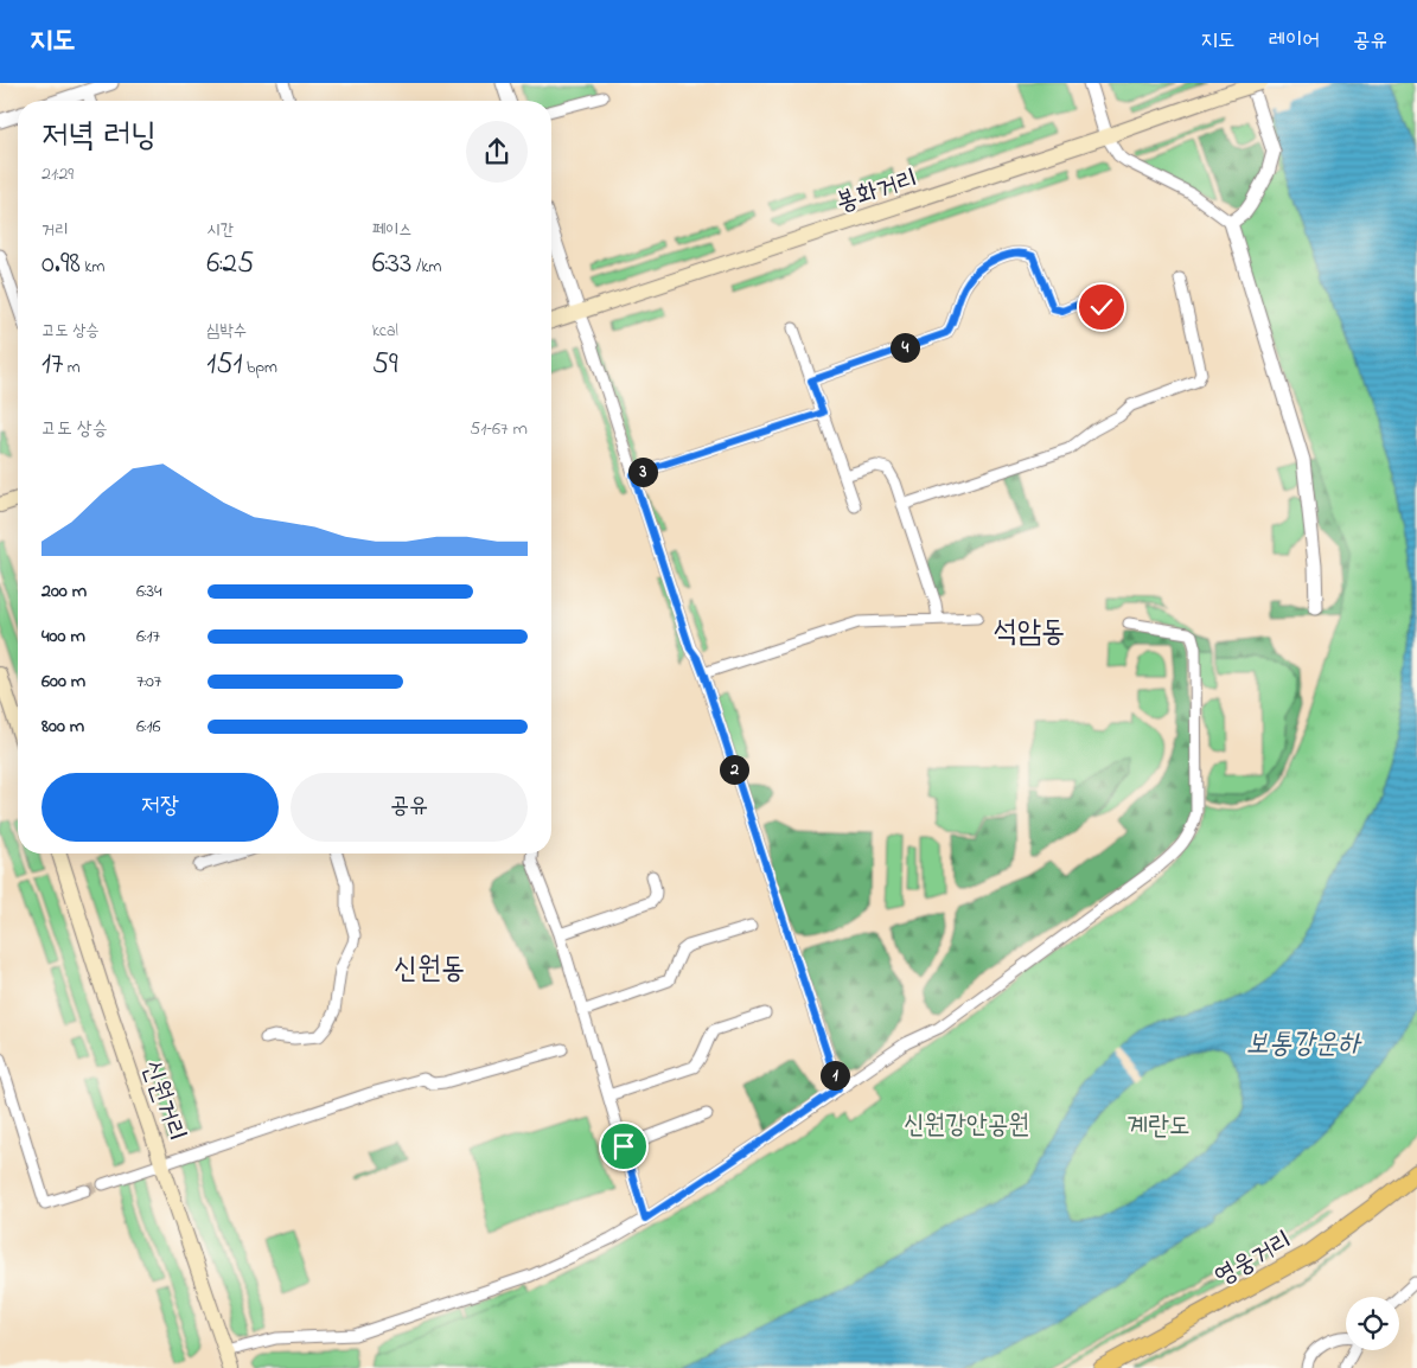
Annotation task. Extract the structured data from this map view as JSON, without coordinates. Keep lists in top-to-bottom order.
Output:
{
  "streets": {
    "main road": ["봉화거리", "신원거리", "영웅거리"]
  },
  "districts": ["석암동", "신원동"],
  "water": ["보통강운하"],
  "parks": ["신원강안공원", "계란도"],
  "page": {
    "header": "지도",
    "nav": ["지도", "레이어", "공유"],
    "heading": ["저녁 러닝", "21:29"],
    "stats": [
      ["거리", "0.98 km"],
      ["시간", "6:25"],
      ["페이스", "6:33 /km"],
      ["고도 상승", "17 m"],
      ["심박수", "151 bpm"],
      ["kcal", "59"]
    ],
    "pins": [
      "4",
      "3",
      "2",
      "1"
    ],
    "chart": ["고도 상승", "51–67 m"],
    "list": [
      {
        "name": "200 m",
        "note": "6:34"
      },
      {
        "name": "400 m",
        "note": "6:17"
      },
      {
        "name": "600 m",
        "note": "7:07"
      },
      {
        "name": "800 m",
        "note": "6:16"
      }
    ],
    "buttons": ["저장", "공유"]
  }
}
